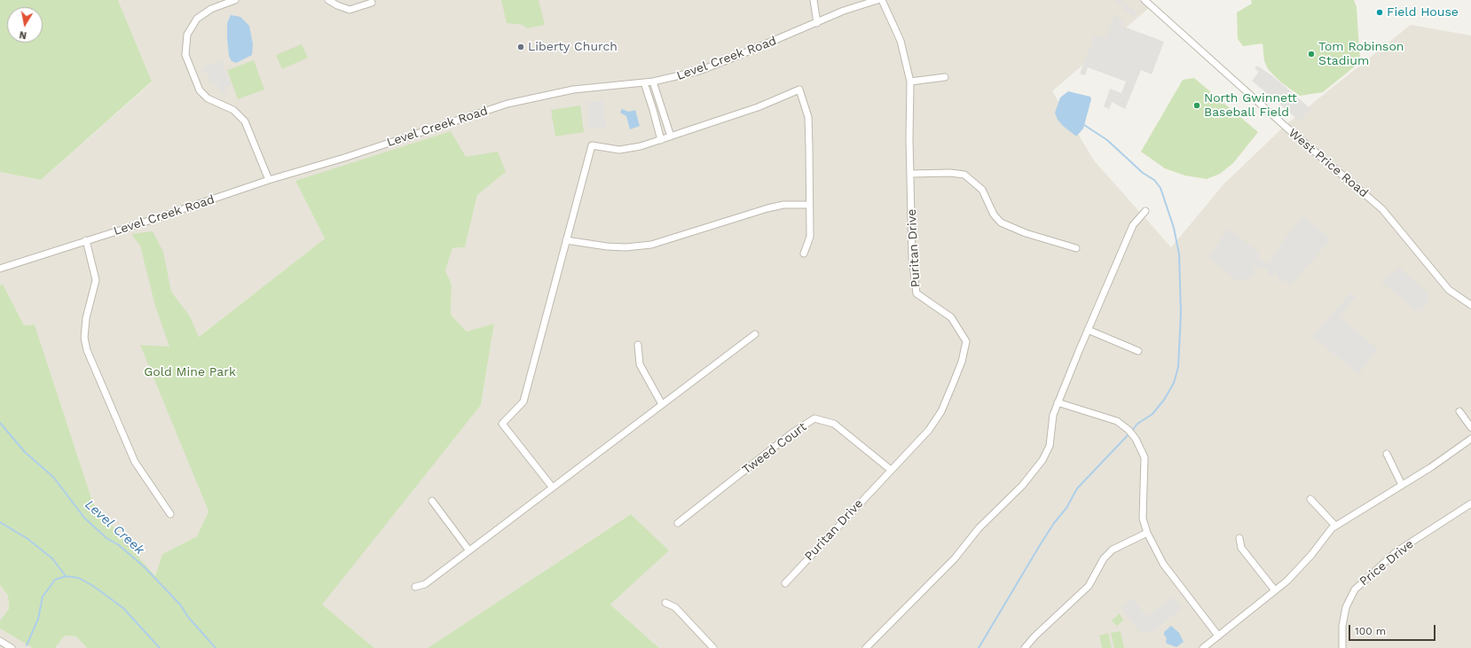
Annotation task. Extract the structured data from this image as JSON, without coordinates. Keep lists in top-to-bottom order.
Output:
{
  "streets": {
    "street": [
      "Level Creek Road",
      "West Price Road",
      "Puritan Drive",
      "Tweed Court",
      "Price Drive"
    ]
  },
  "crossings": [
    ["Puritan Drive", "Tweed Court"]
  ],
  "water": ["Level Creek"],
  "parks": ["Gold Mine Park"],
  "places": [
    "Field House",
    "Liberty Church",
    "Tom Robinson Stadium",
    "North Gwinnett Baseball Field"
  ],
  "scale_bar": "100 m",
  "north": "bottom"
}
